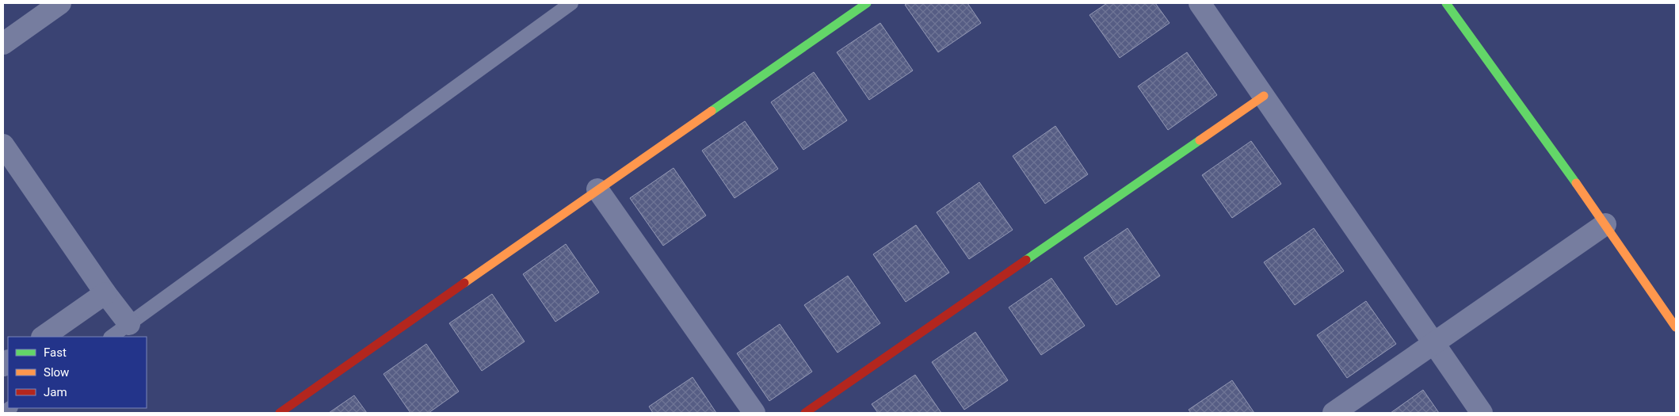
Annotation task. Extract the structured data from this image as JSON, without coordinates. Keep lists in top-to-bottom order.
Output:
{
  "legend": ["Fast", "Slow", "Jam"]
}
